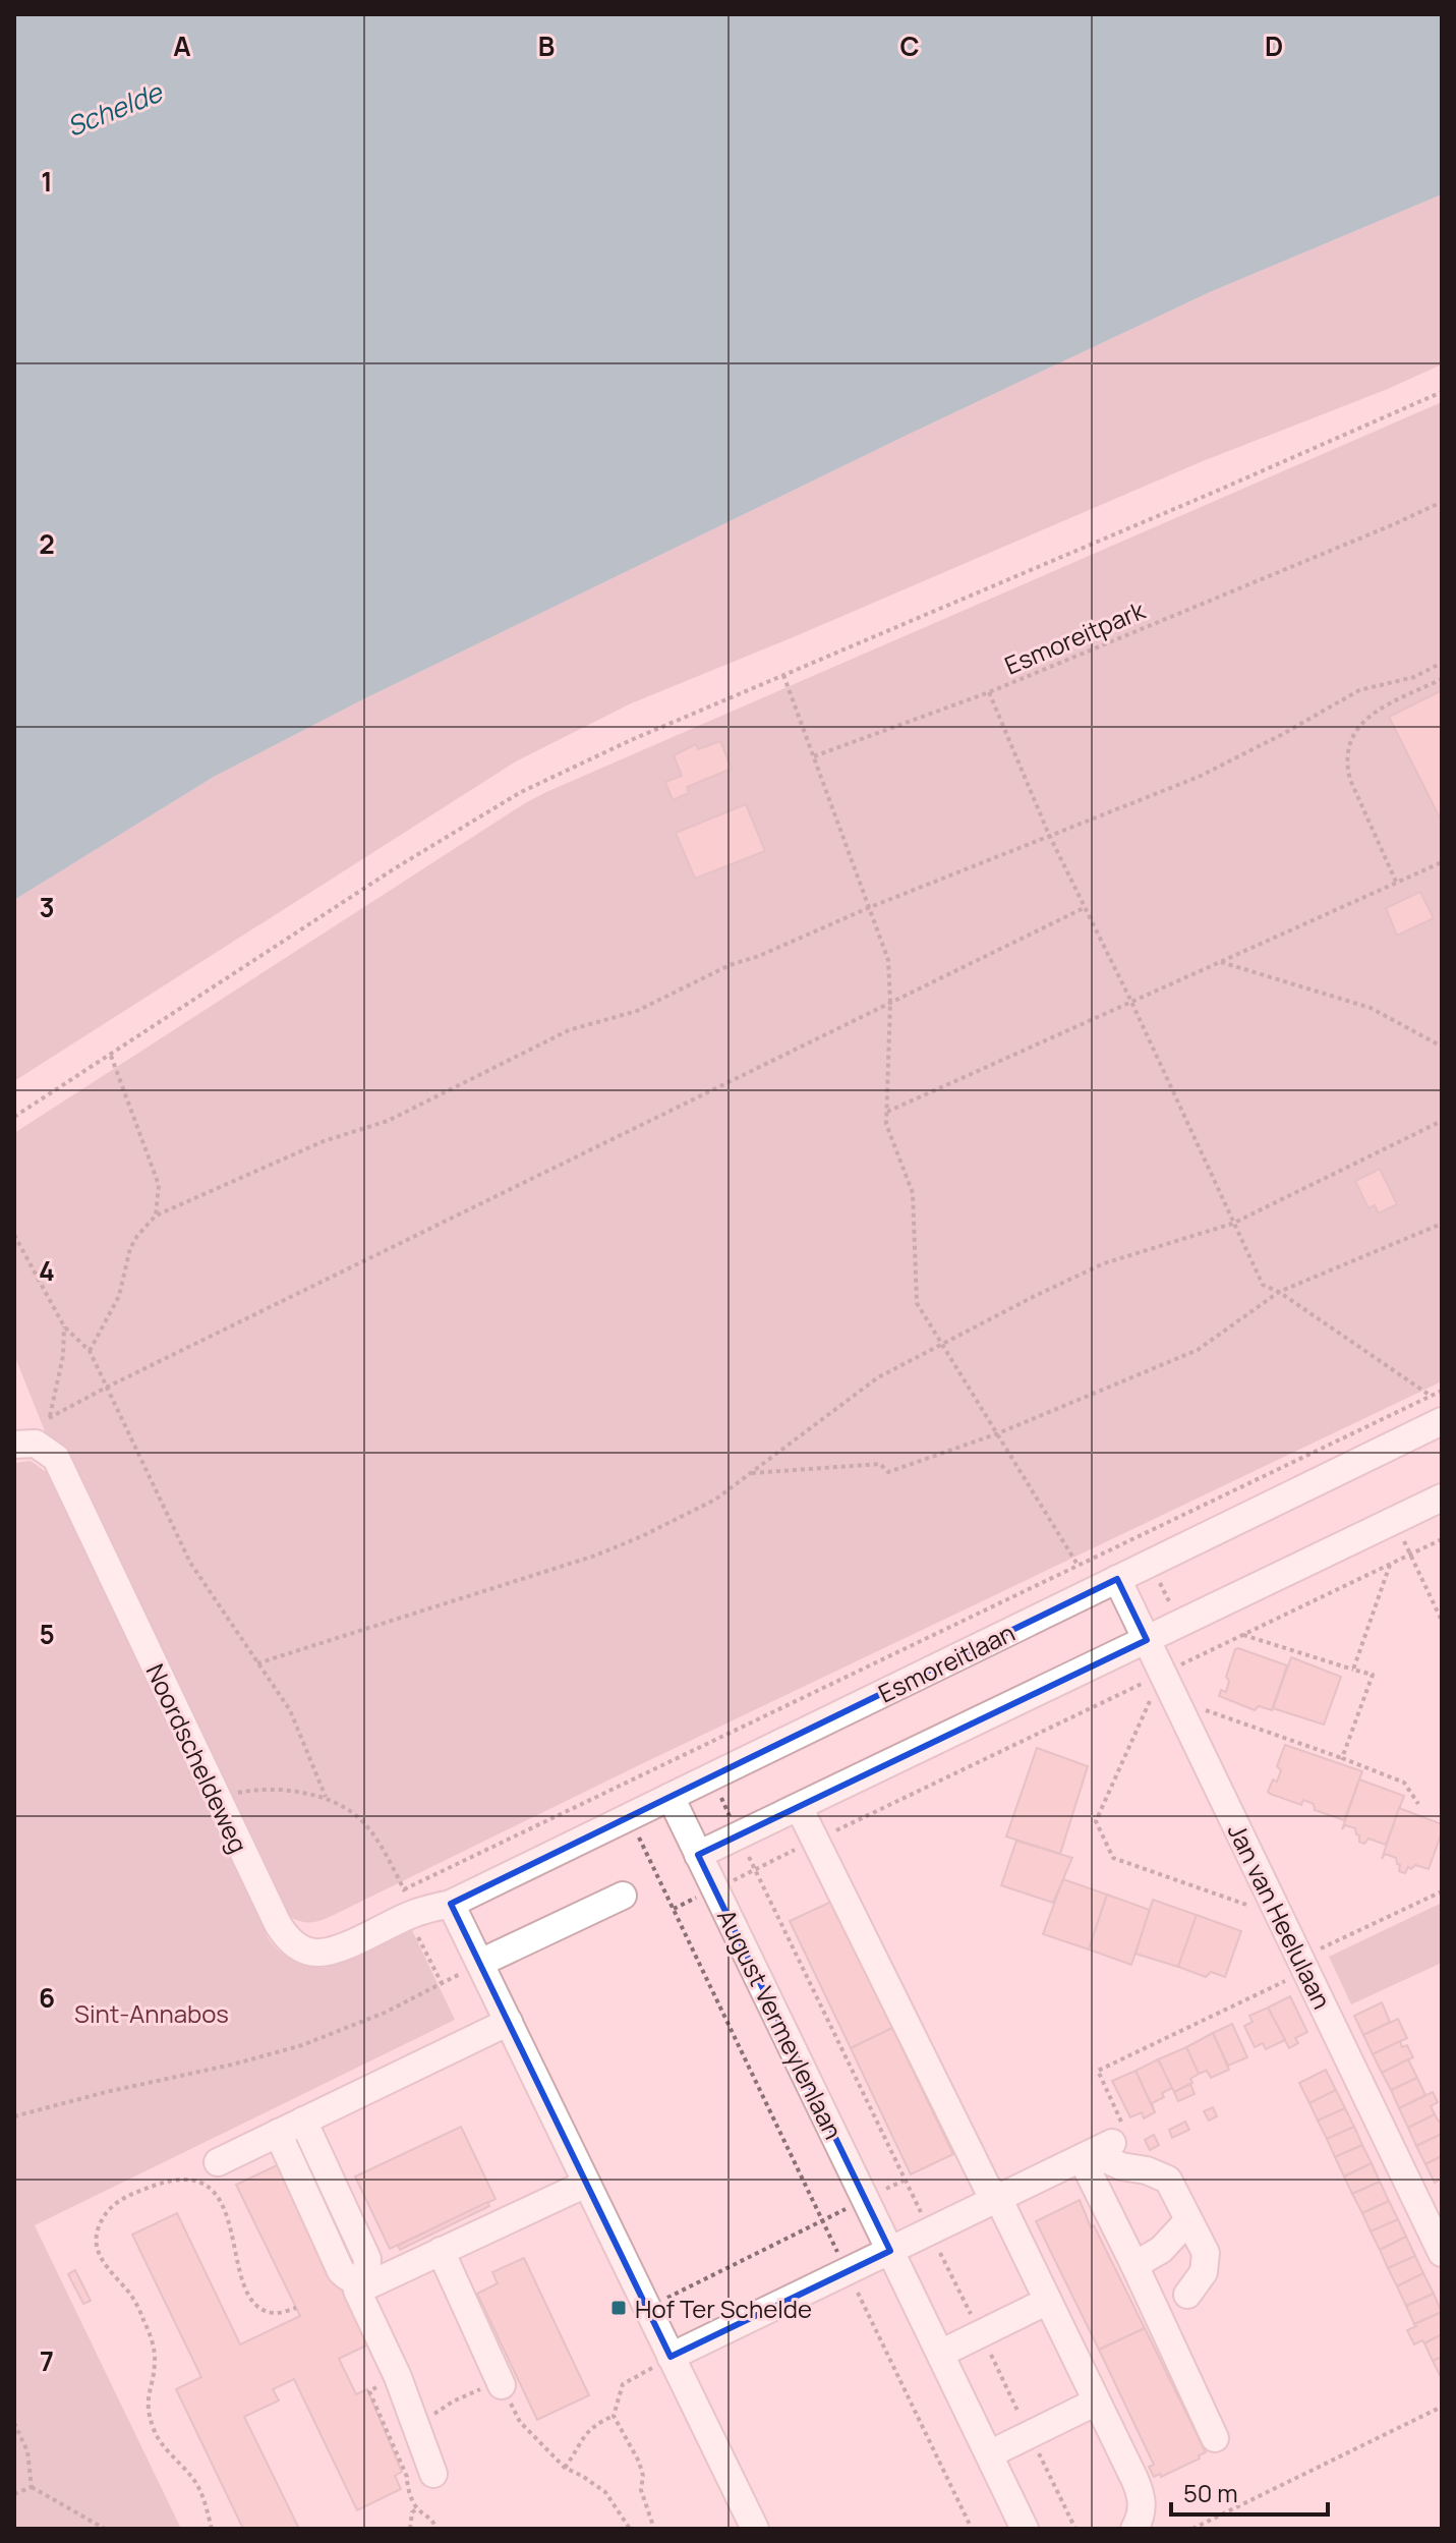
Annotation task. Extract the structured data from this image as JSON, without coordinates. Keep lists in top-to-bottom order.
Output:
{
  "streets": {
    "street": [
      "Esmoreitlaan",
      "Noordscheldeweg",
      "Jan van Heelulaan",
      "August Vermeylenlaan"
    ],
    "path": ["Esmoreitpark"]
  },
  "crossings": [
    ["Esmoreitlaan", "Noordscheldeweg"],
    ["Esmoreitlaan", "Jan van Heelulaan"],
    ["Esmoreitlaan", "August Vermeylenlaan"]
  ],
  "water": ["Schelde"],
  "parks": ["Sint-Annabos"],
  "places": {
    "transit": ["Hof Ter Schelde"]
  },
  "scale_bar": "50 m",
  "grid": {
    "columns": [
      "A",
      "B",
      "C",
      "D"
    ],
    "rows": [
      "1",
      "2",
      "3",
      "4",
      "5",
      "6",
      "7"
    ]
  }
}
